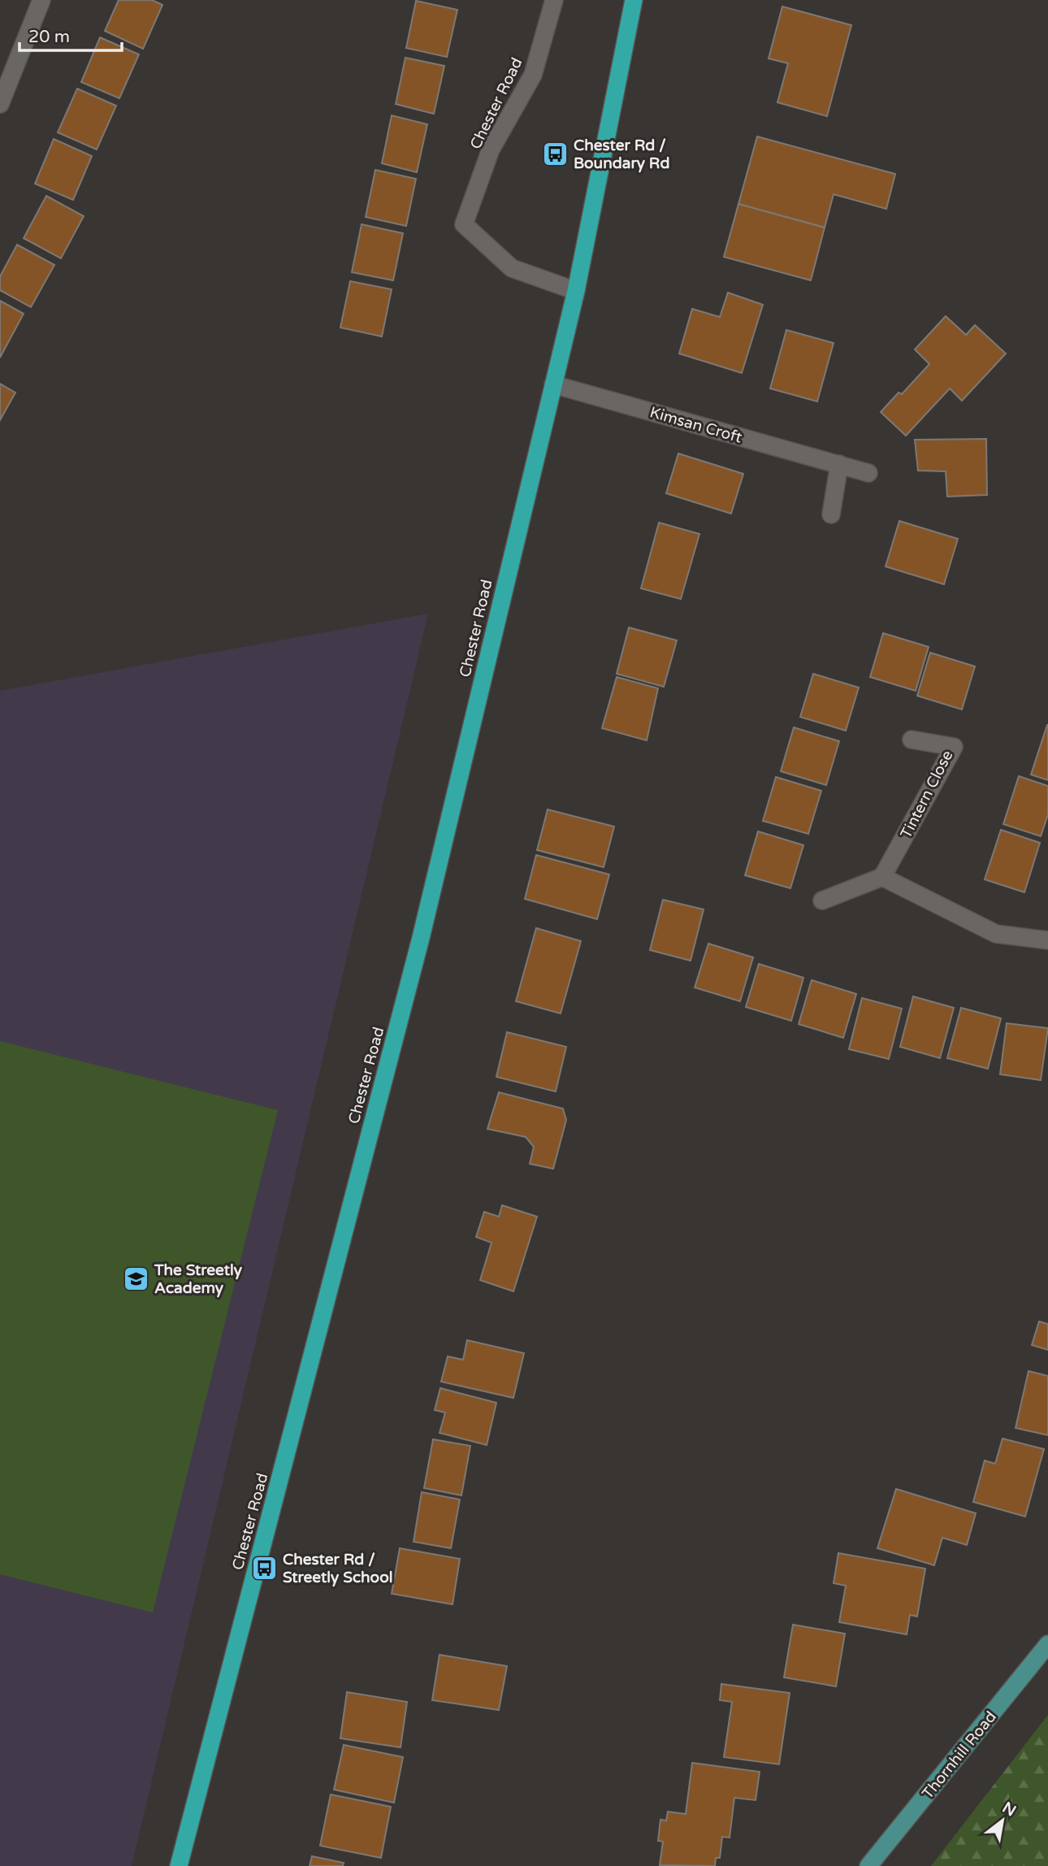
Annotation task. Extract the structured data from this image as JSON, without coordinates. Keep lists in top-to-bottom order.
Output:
{
  "streets": {
    "highway": ["Chester Road"],
    "main road": ["Thornhill Road"],
    "street": ["Kimsan Croft", "Tintern Close"]
  },
  "crossings": [
    ["Chester Road", "Kimsan Croft"]
  ],
  "places": {
    "bus stop": ["Chester Rd / Boundary Rd", "Chester Rd / Streetly School"],
    "school or university": ["The Streetly Academy"]
  },
  "scale_bar": "20 m",
  "north": "top right"
}
